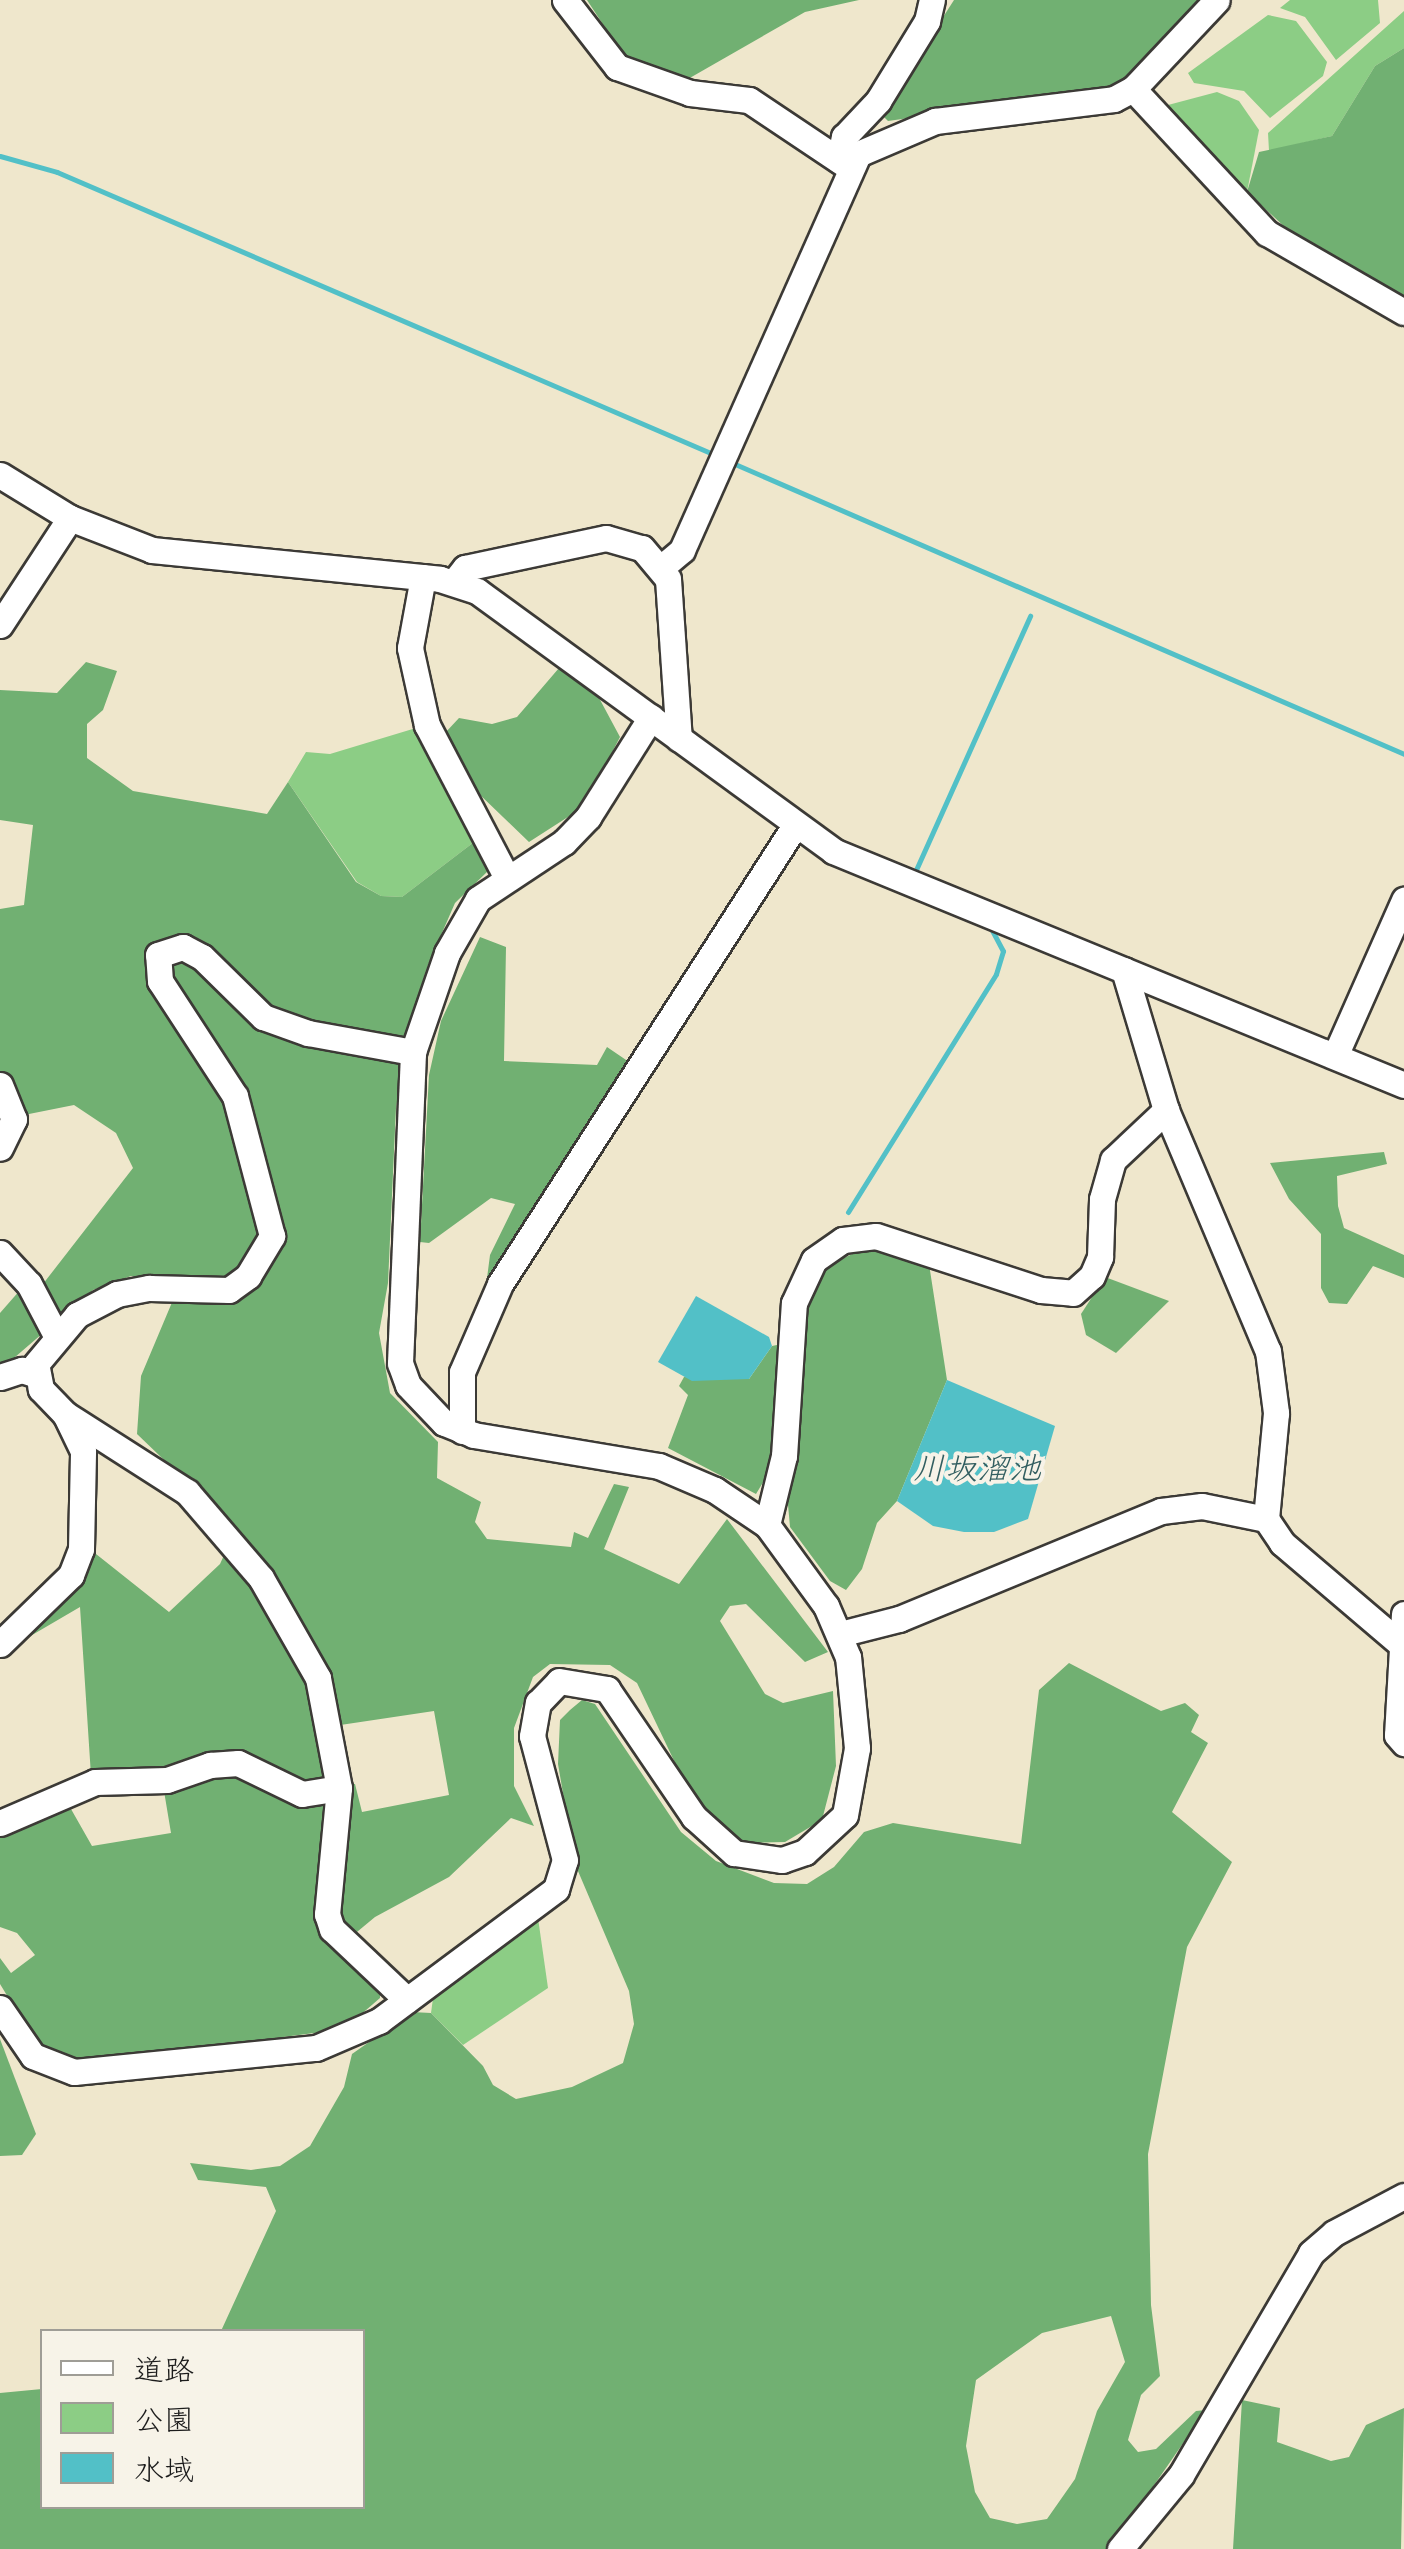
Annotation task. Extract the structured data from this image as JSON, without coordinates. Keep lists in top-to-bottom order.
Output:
{
  "water": ["川坂溜池"],
  "legend": ["道路", "公園", "水域"]
}
